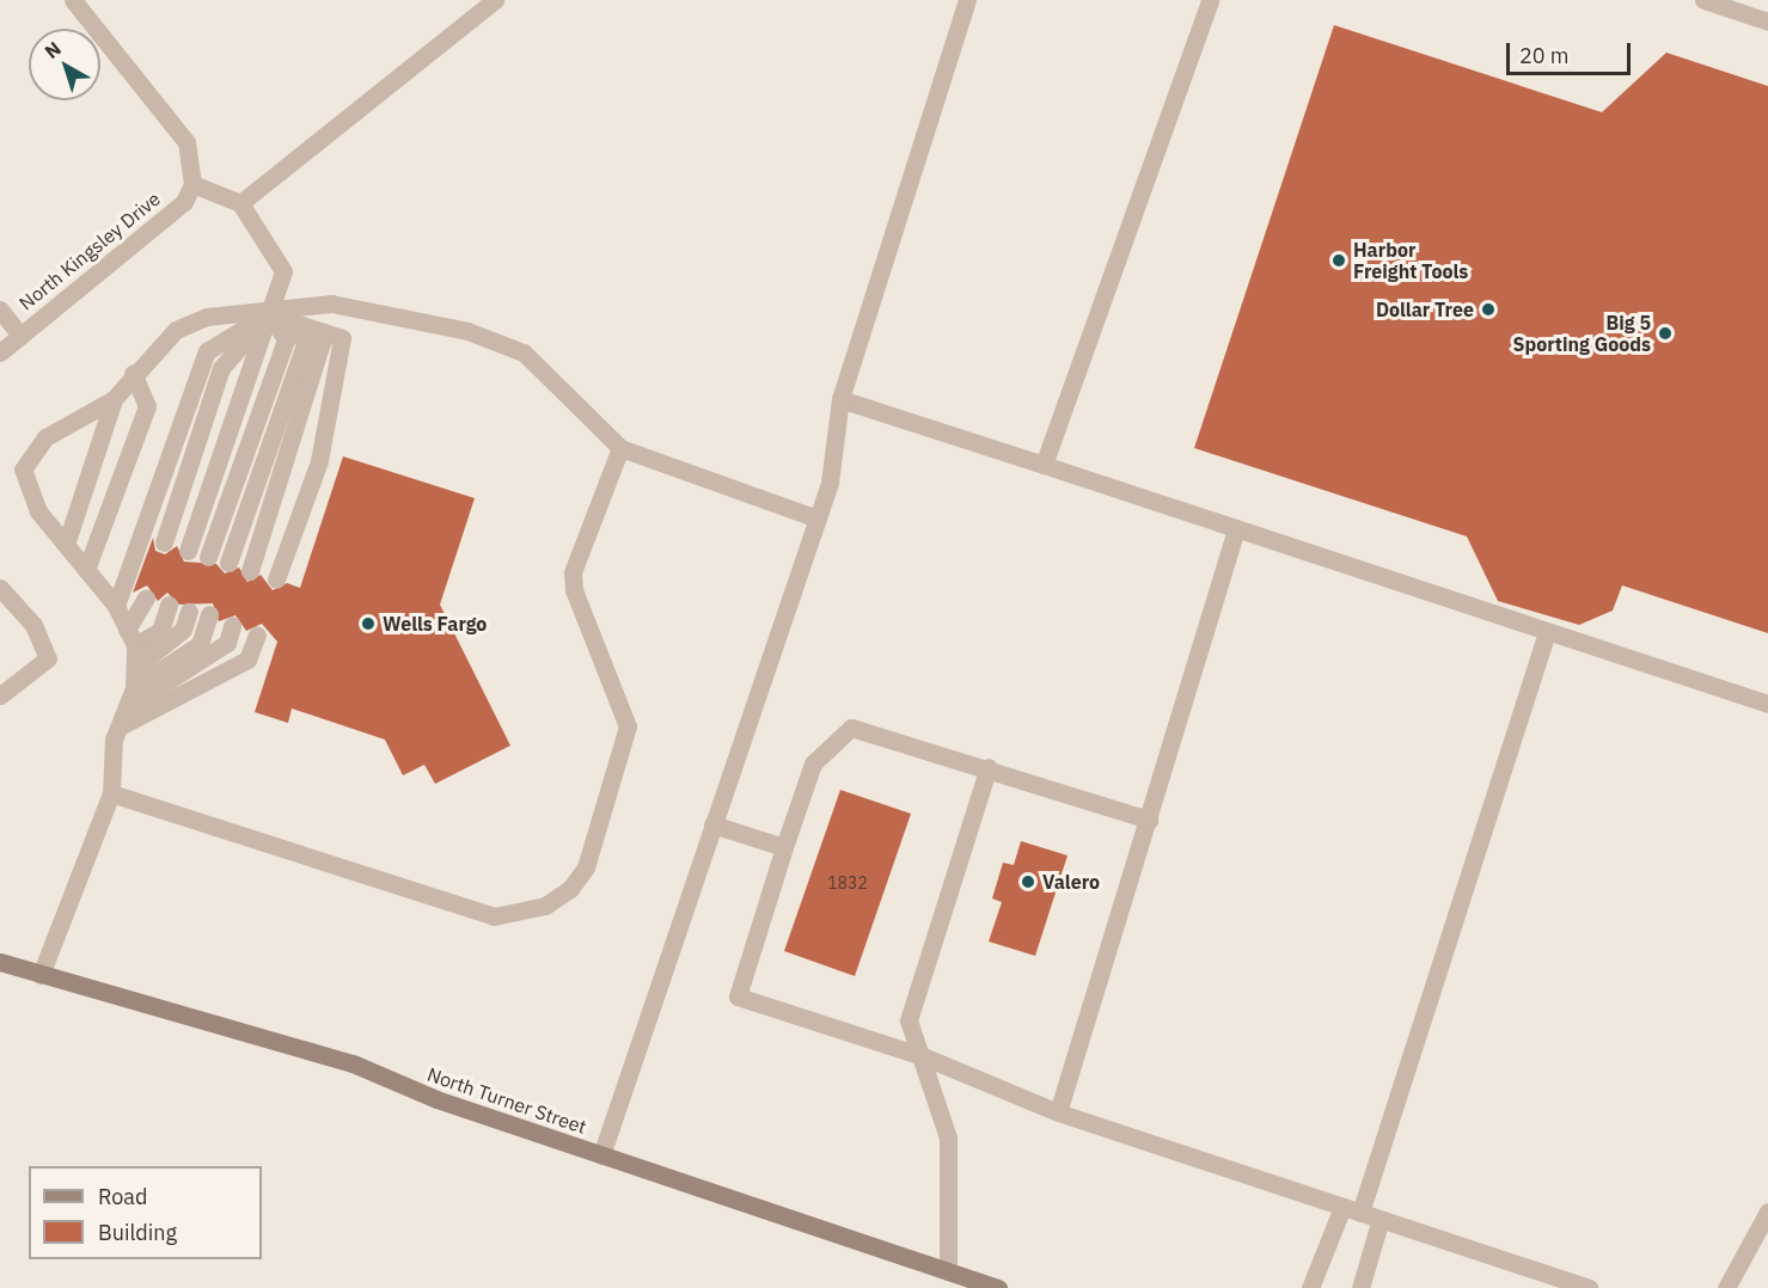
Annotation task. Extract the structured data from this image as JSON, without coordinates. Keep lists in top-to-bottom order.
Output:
{
  "streets": {
    "main road": ["North Turner Street"],
    "street": ["North Kingsley Drive"]
  },
  "places": [
    "Harbor Freight Tools",
    "Dollar Tree",
    "Big 5 Sporting Goods",
    "Wells Fargo",
    "Valero"
  ],
  "house_numbers": ["1832"],
  "legend": ["Road", "Building"],
  "scale_bar": "20 m",
  "north": "top left"
}
